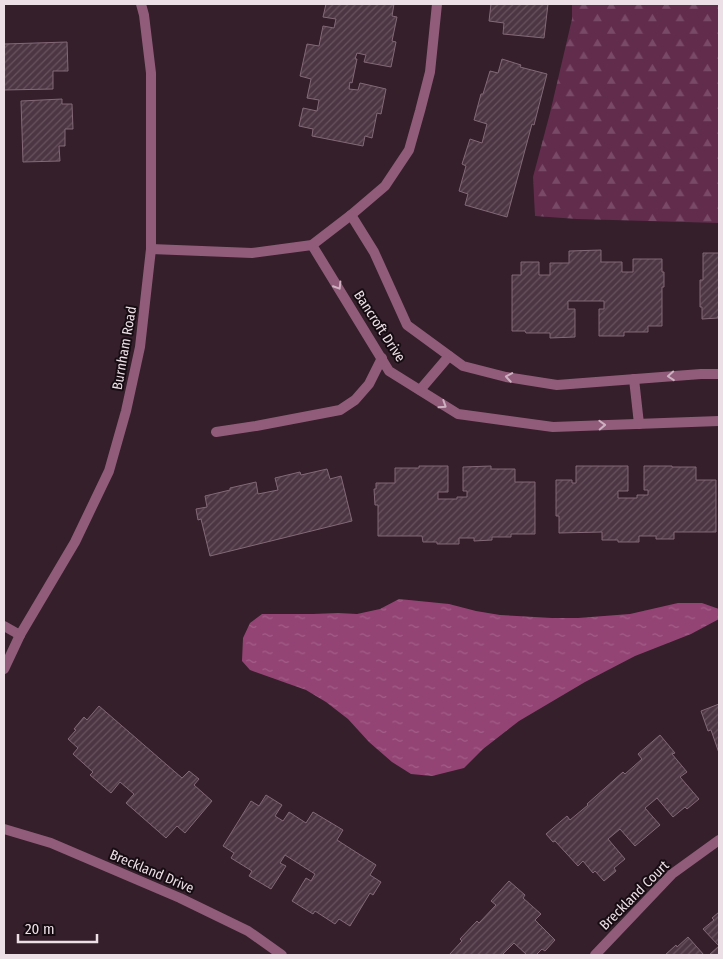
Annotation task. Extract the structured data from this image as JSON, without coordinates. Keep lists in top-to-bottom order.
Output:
{
  "streets": {
    "street": [
      "Bancroft Drive",
      "Burnham Road",
      "Breckland Drive",
      "Breckland Court"
    ]
  },
  "scale_bar": "20 m"
}
